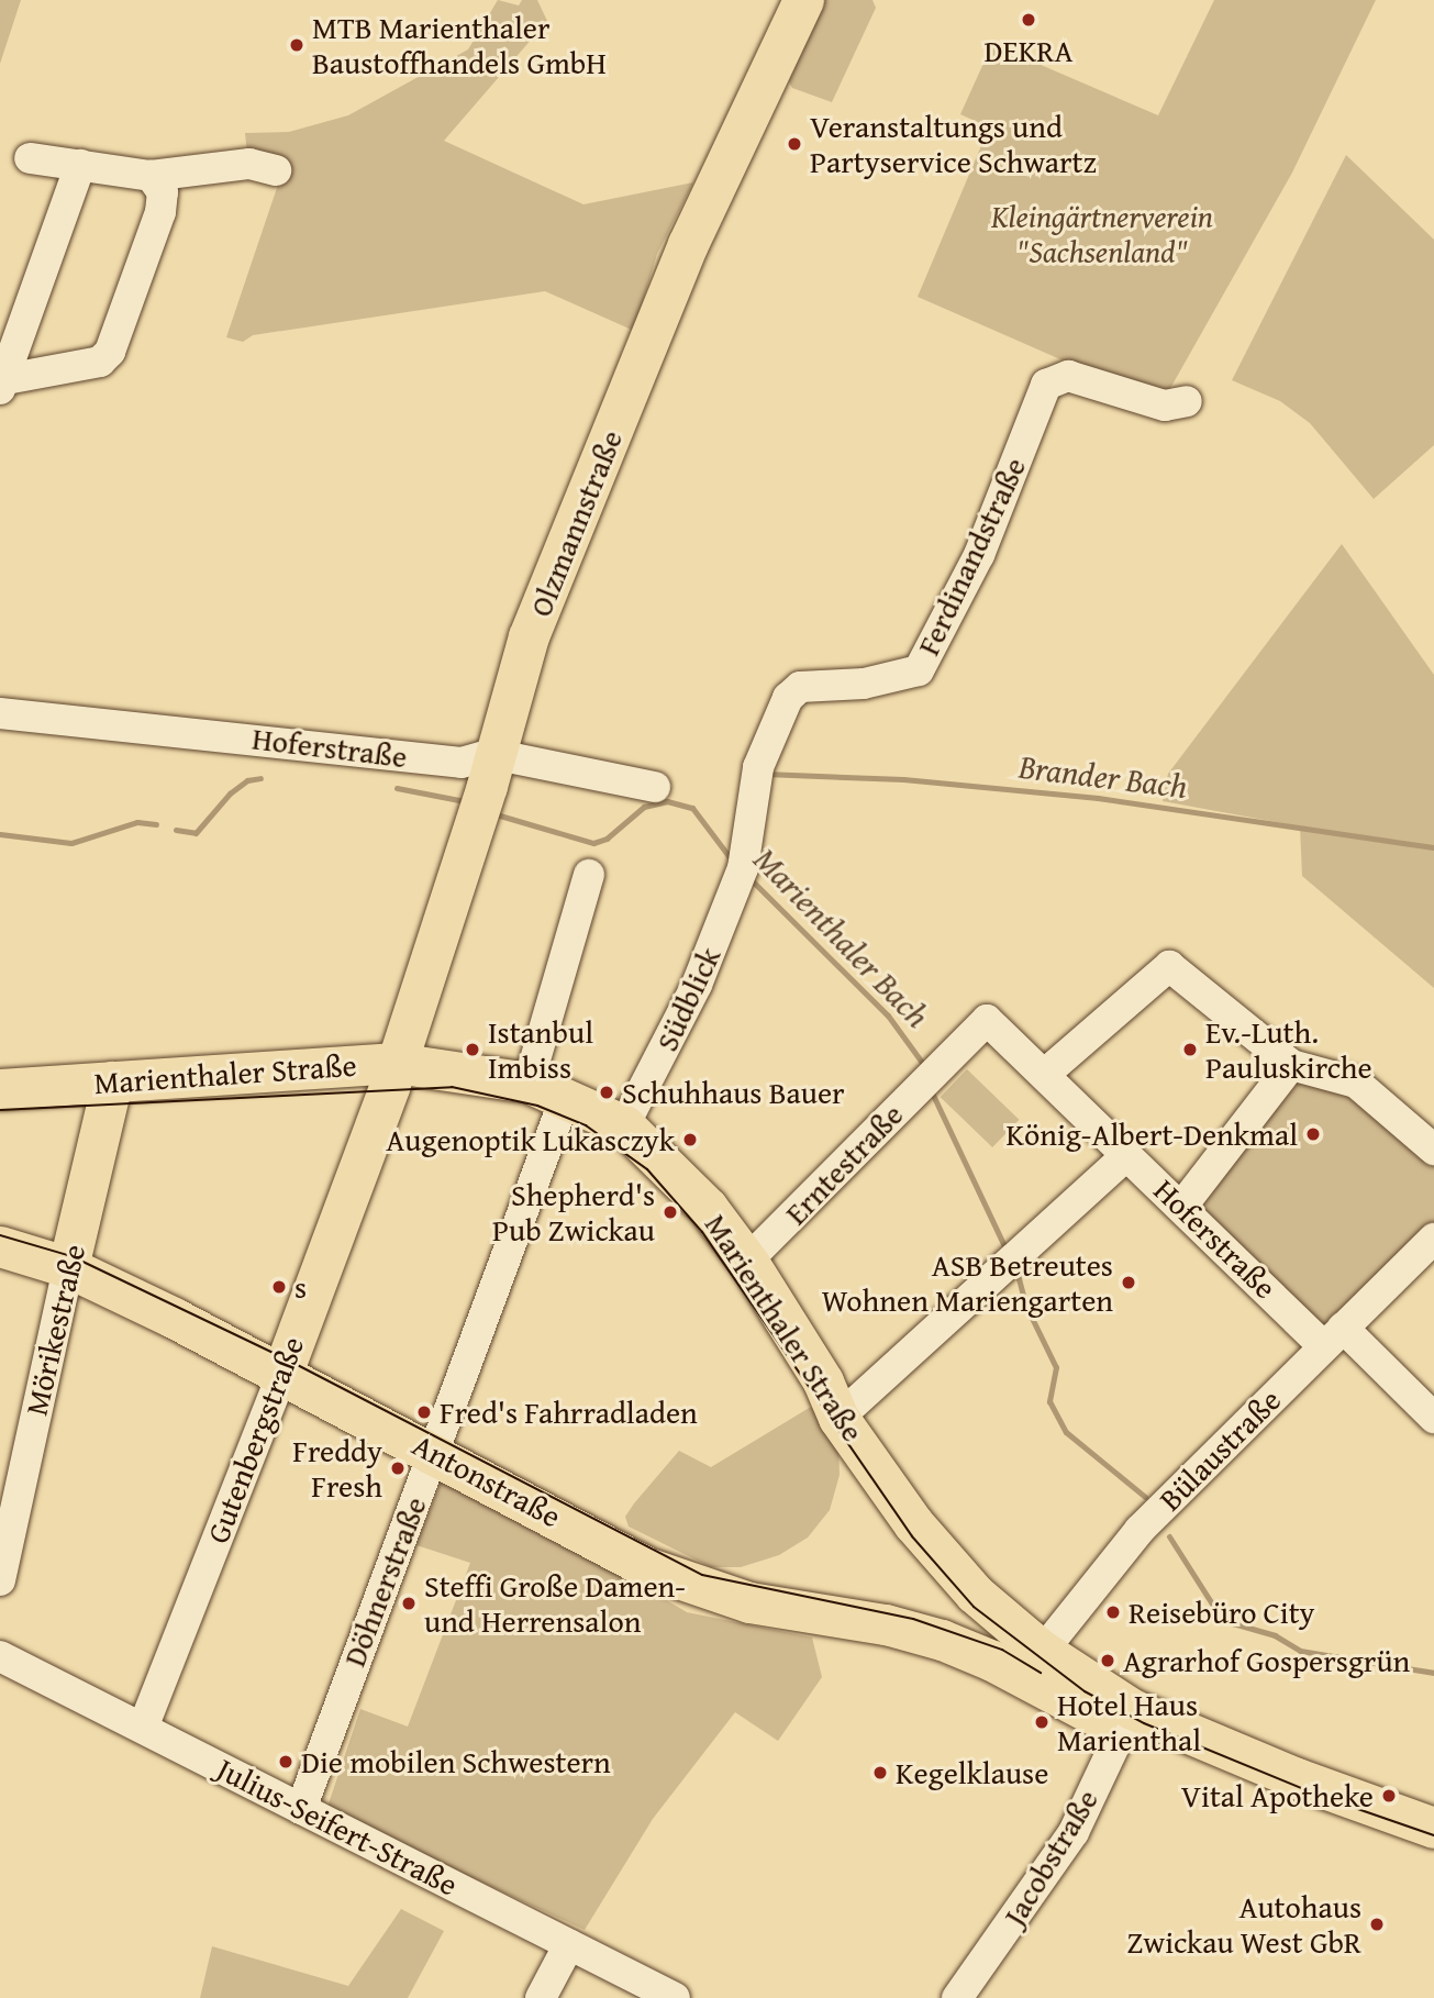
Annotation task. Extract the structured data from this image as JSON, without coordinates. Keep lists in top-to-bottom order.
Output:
{
  "streets": {
    "main road": [
      "Olzmannstraße",
      "Marienthaler Straße",
      "Mörikestraße",
      "Gutenbergstraße",
      "Antonstraße"
    ],
    "street": [
      "Ferdinandstraße",
      "Hoferstraße",
      "Südblick",
      "Erntestraße",
      "Bülaustraße",
      "Döhnerstraße",
      "Julius-Seifert-Straße",
      "Jacobstraße"
    ]
  },
  "crossings": [
    ["Olzmannstraße", "Hoferstraße"],
    ["Olzmannstraße", "Marienthaler Straße"],
    ["Olzmannstraße", "Gutenbergstraße"],
    ["Ferdinandstraße", "Südblick"],
    ["Hoferstraße", "Erntestraße"],
    ["Hoferstraße", "Bülaustraße"],
    ["Südblick", "Marienthaler Straße"],
    ["Marienthaler Straße", "Erntestraße"],
    ["Marienthaler Straße", "Mörikestraße"],
    ["Marienthaler Straße", "Gutenbergstraße"],
    ["Marienthaler Straße", "Bülaustraße"],
    ["Marienthaler Straße", "Antonstraße"],
    ["Marienthaler Straße", "Döhnerstraße"],
    ["Marienthaler Straße", "Jacobstraße"],
    ["Mörikestraße", "Antonstraße"],
    ["Gutenbergstraße", "Antonstraße"],
    ["Gutenbergstraße", "Julius-Seifert-Straße"],
    ["Bülaustraße", "Antonstraße"],
    ["Antonstraße", "Döhnerstraße"],
    ["Döhnerstraße", "Julius-Seifert-Straße"]
  ],
  "water": ["Brander Bach", "Marienthaler Bach"],
  "parks": ["Kleingärtnerverein \"Sachsenland\""],
  "places": [
    "DEKRA",
    "MTB Marienthaler Baustoffhandels GmbH",
    "Veranstaltungs und Partyservice Schwartz",
    "Istanbul Imbiss",
    "Ev.-Luth. Pauluskirche",
    "Schuhhaus Bauer",
    "König-Albert-Denkmal",
    "Augenoptik Lukasczyk",
    "Shepherd's Pub Zwickau",
    "ASB Betreutes Wohnen Mariengarten",
    "s",
    "Fred's Fahrradladen",
    "Freddy Fresh",
    "Steffi Große Damen- und Herrensalon",
    "Reisebüro City",
    "Agrarhof Gospersgrün",
    "Hotel Haus Marienthal",
    "Die mobilen Schwestern",
    "Kegelklause",
    "Vital Apotheke",
    "Autohaus Zwickau West GbR"
  ]
}
